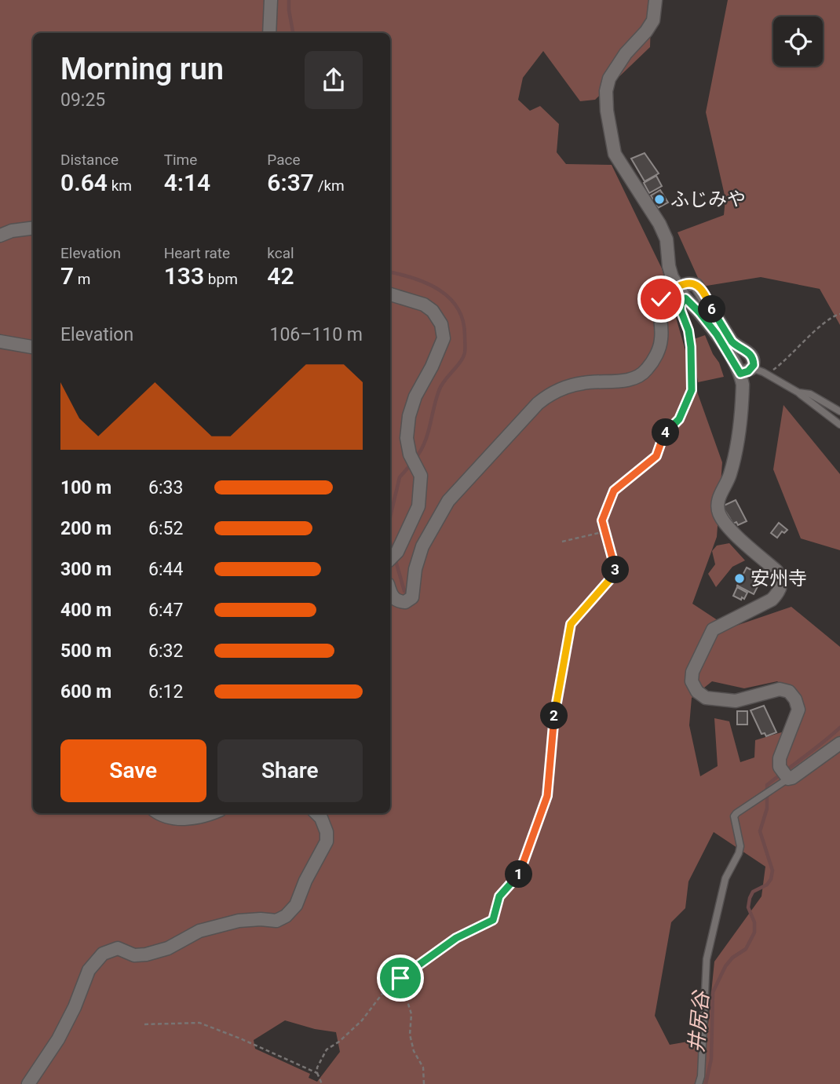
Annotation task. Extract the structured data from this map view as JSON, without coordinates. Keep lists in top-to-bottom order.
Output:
{
  "water": ["井尻谷"],
  "places": ["ふじみや", "安州寺"],
  "page": {
    "heading": ["Morning run", "09:25"],
    "stats": [
      ["Distance", "0.64 km"],
      ["Time", "4:14"],
      ["Pace", "6:37 /km"],
      ["Elevation", "7 m"],
      ["Heart rate", "133 bpm"],
      ["kcal", "42"]
    ],
    "pins": [
      "6",
      "4",
      "3",
      "2",
      "1"
    ],
    "chart": ["Elevation", "106–110 m"],
    "list": [
      {
        "name": "100 m",
        "note": "6:33"
      },
      {
        "name": "200 m",
        "note": "6:52"
      },
      {
        "name": "300 m",
        "note": "6:44"
      },
      {
        "name": "400 m",
        "note": "6:47"
      },
      {
        "name": "500 m",
        "note": "6:32"
      },
      {
        "name": "600 m",
        "note": "6:12"
      }
    ],
    "buttons": ["Save", "Share"]
  }
}
